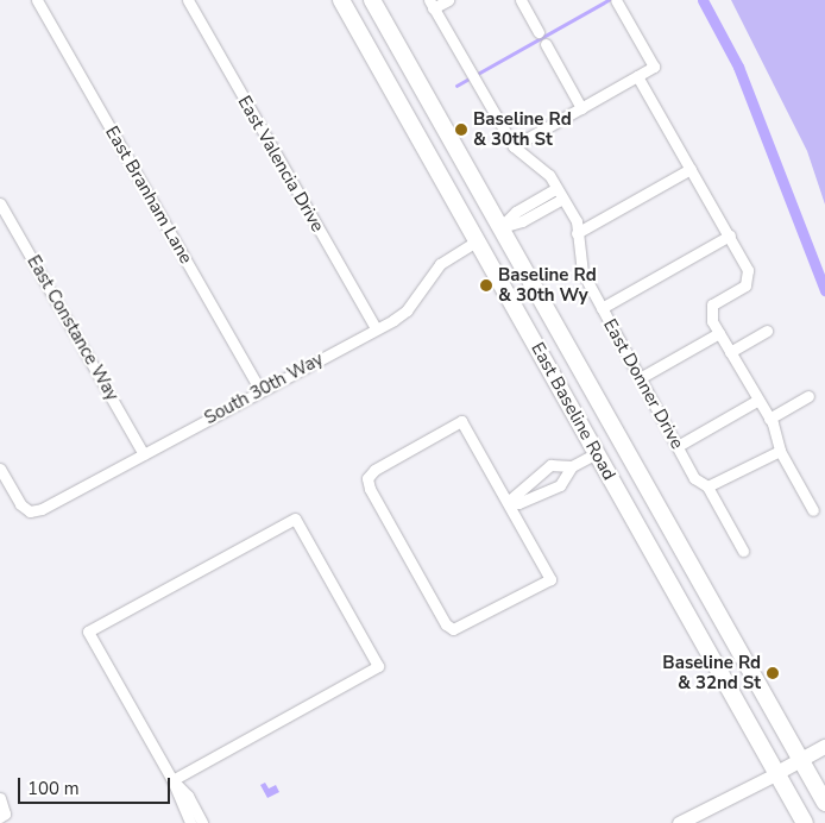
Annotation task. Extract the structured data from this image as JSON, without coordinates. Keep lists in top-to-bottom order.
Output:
{
  "streets": {
    "main road": ["East Baseline Road"],
    "street": [
      "East Valencia Drive",
      "East Branham Lane",
      "East Constance Way",
      "East Donner Drive",
      "South 30th Way"
    ]
  },
  "crossings": [
    ["East Valencia Drive", "South 30th Way"],
    ["East Branham Lane", "South 30th Way"],
    ["East Constance Way", "South 30th Way"],
    ["South 30th Way", "East Baseline Road"]
  ],
  "places": ["Baseline Rd & 30th St", "Baseline Rd & 30th Wy", "Baseline Rd & 32nd St"],
  "scale_bar": "100 m"
}
